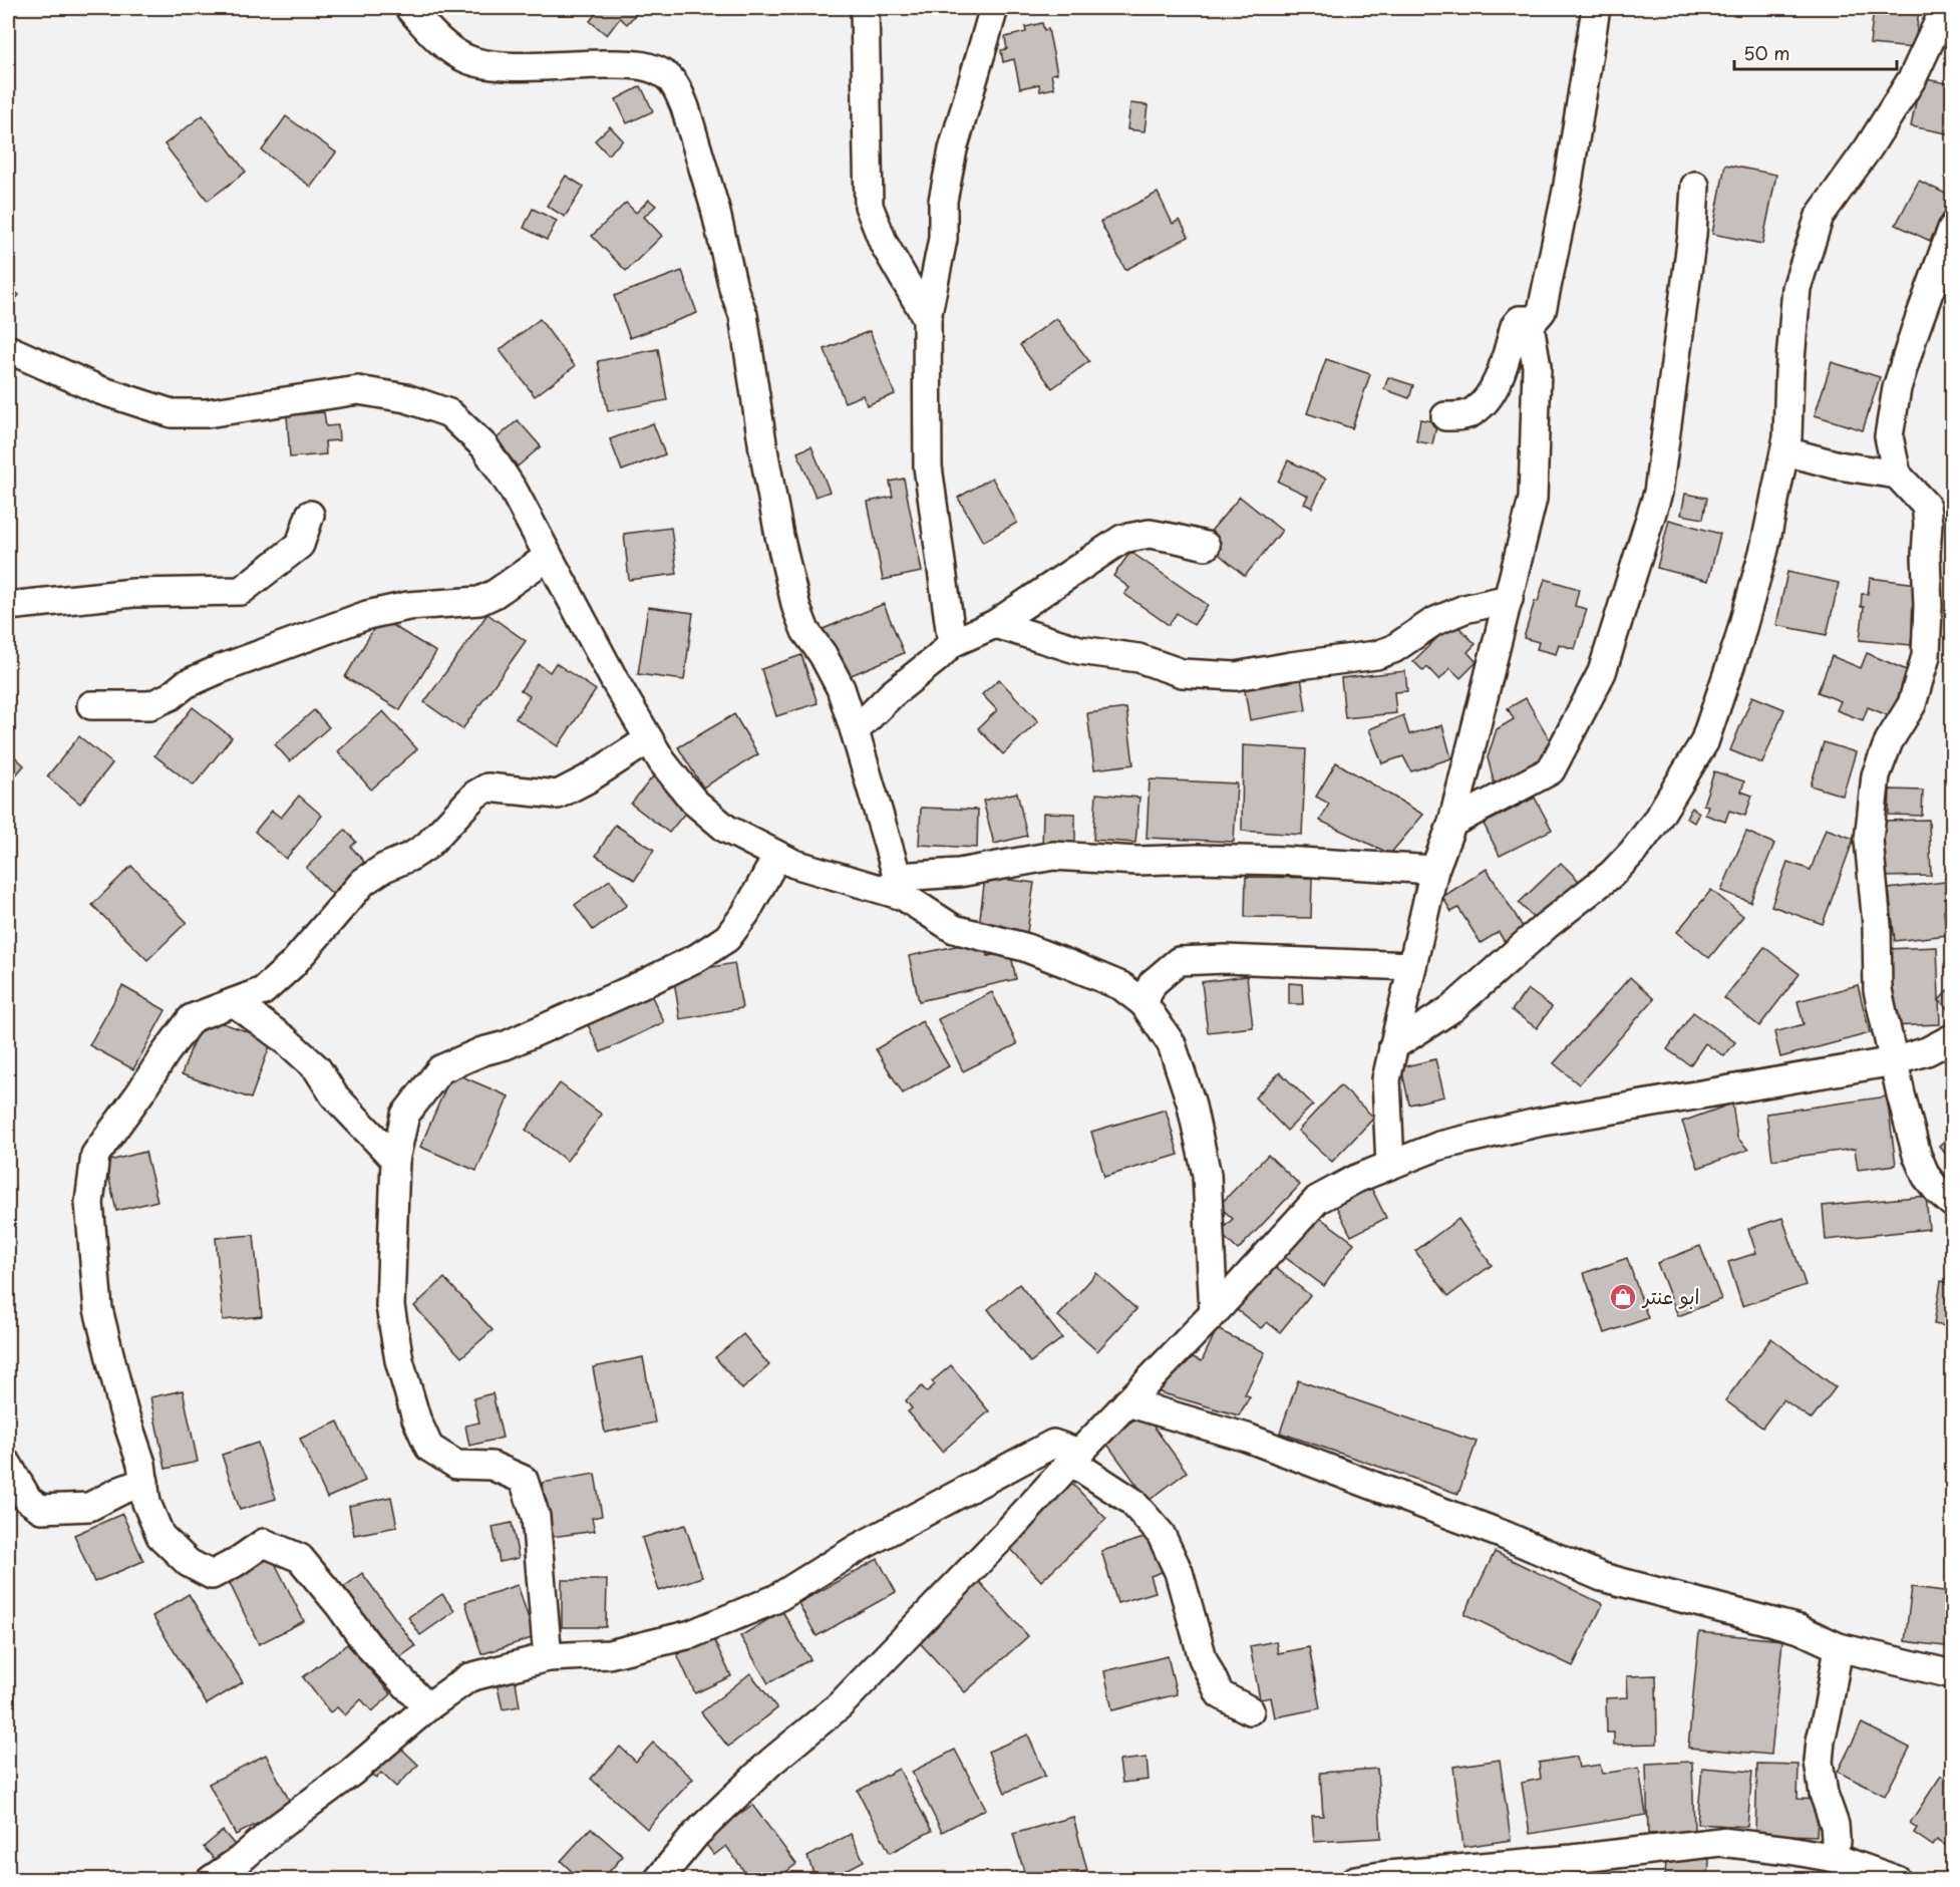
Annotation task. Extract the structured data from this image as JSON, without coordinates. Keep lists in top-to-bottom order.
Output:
{
  "places": {
    "shop": ["ابو عنتر"]
  },
  "scale_bar": "50 m"
}
